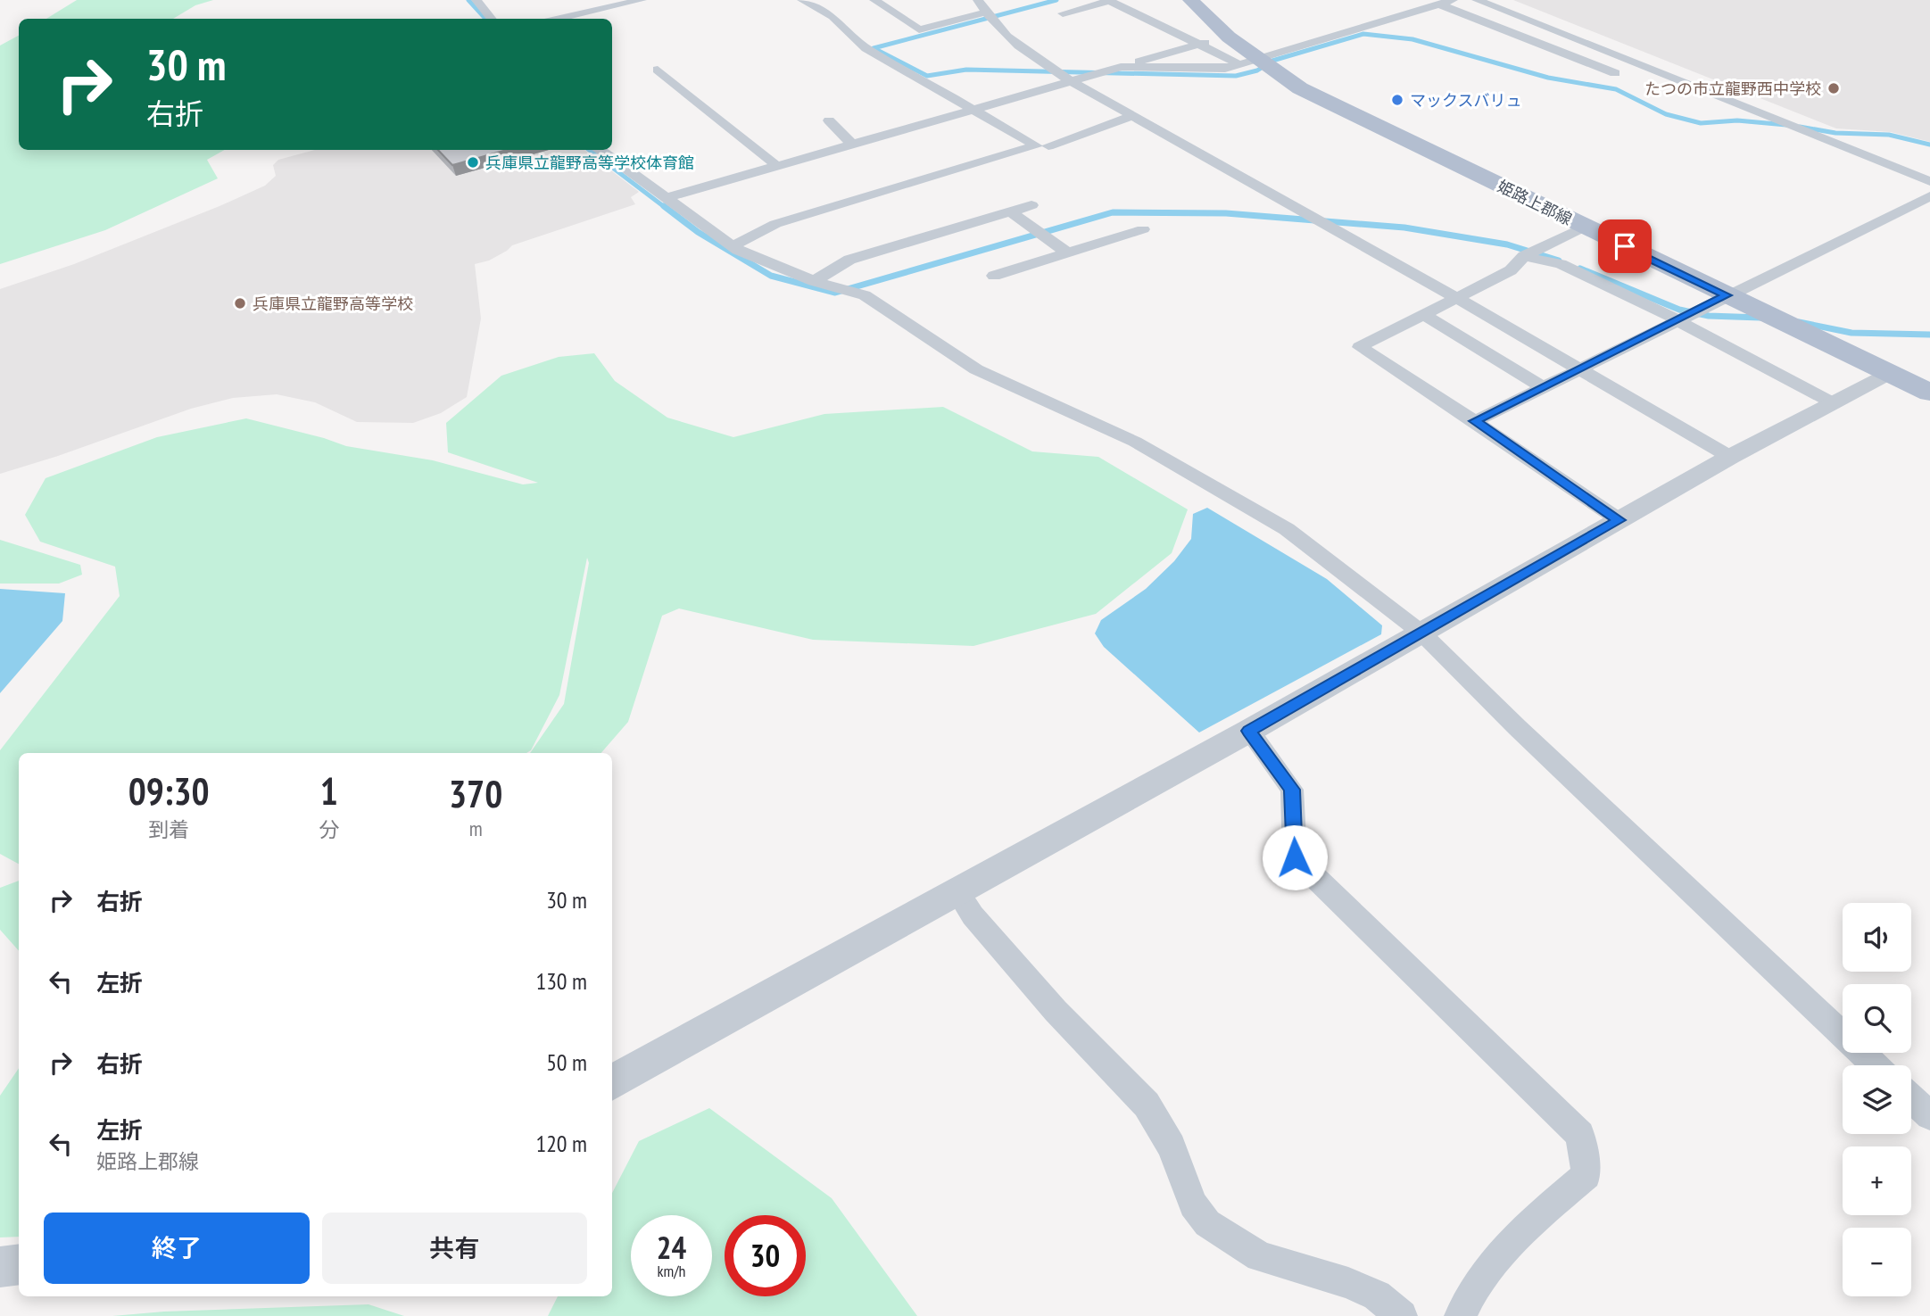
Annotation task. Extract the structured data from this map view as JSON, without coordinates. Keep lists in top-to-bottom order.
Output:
{
  "streets": {
    "main road": ["姫路上郡線"]
  },
  "places": [
    "たつの市立龍野西中学校",
    "マックスバリュ",
    "兵庫県立龍野高等学校体育館",
    "兵庫県立龍野高等学校"
  ],
  "page": {
    "turn": ["30 m", "右折"],
    "eta": [
      "09:30",
      "到着",
      "1",
      "分",
      "370",
      "m"
    ],
    "list": [
      {
        "name": "右折",
        "value": "30 m"
      },
      {
        "name": "左折",
        "value": "130 m"
      },
      {
        "name": "右折",
        "value": "50 m"
      },
      {
        "name": "左折",
        "note": "姫路上郡線",
        "value": "120 m"
      }
    ],
    "map_buttons": ["+", "−"],
    "buttons": ["終了", "共有"],
    "speed": "24 km/h",
    "limit": "30"
  }
}
